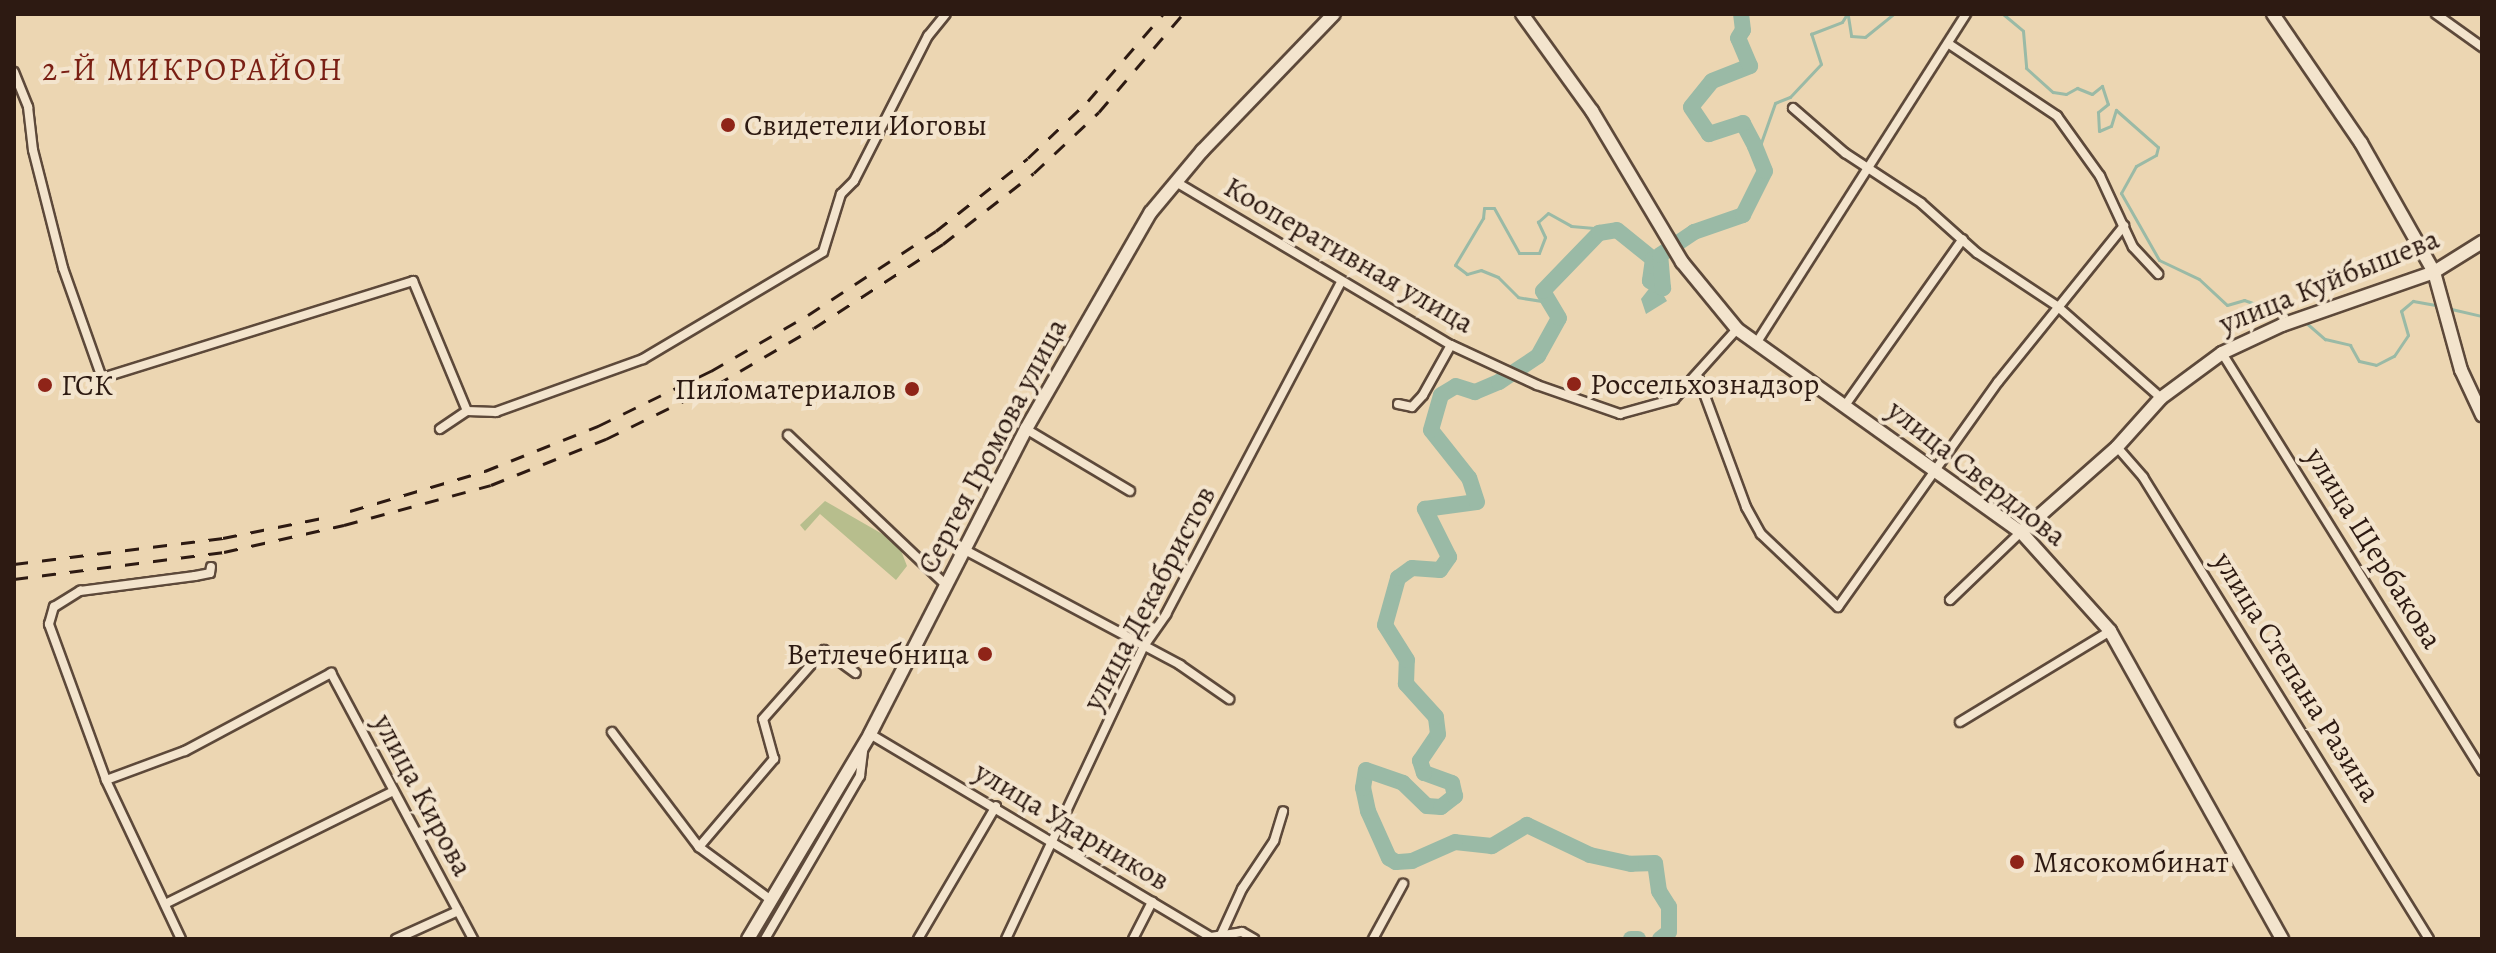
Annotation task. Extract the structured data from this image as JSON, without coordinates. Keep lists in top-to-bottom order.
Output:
{
  "streets": {
    "street": [
      "Кооперативная улица",
      "улица Куйбышева",
      "Сергея Громова улица",
      "улица Свердлова",
      "улица Щербакова",
      "улица Декабристов",
      "улица Степана Разина",
      "улица Кирова",
      "улица Ударников"
    ]
  },
  "crossings": [
    ["Кооперативная улица", "Сергея Громова улица"],
    ["Кооперативная улица", "улица Декабристов"],
    ["улица Куйбышева", "улица Свердлова"],
    ["улица Куйбышева", "улица Щербакова"],
    ["улица Куйбышева", "улица Степана Разина"],
    ["Сергея Громова улица", "улица Ударников"],
    ["улица Декабристов", "улица Ударников"]
  ],
  "districts": ["2-Й МИКРОРАЙОН"],
  "places": [
    "Свидетели Иоговы",
    "Россельхознадзор",
    "ГСК",
    "Пиломатериалов",
    "Ветлечебница",
    "Мясокомбинат"
  ]
}
